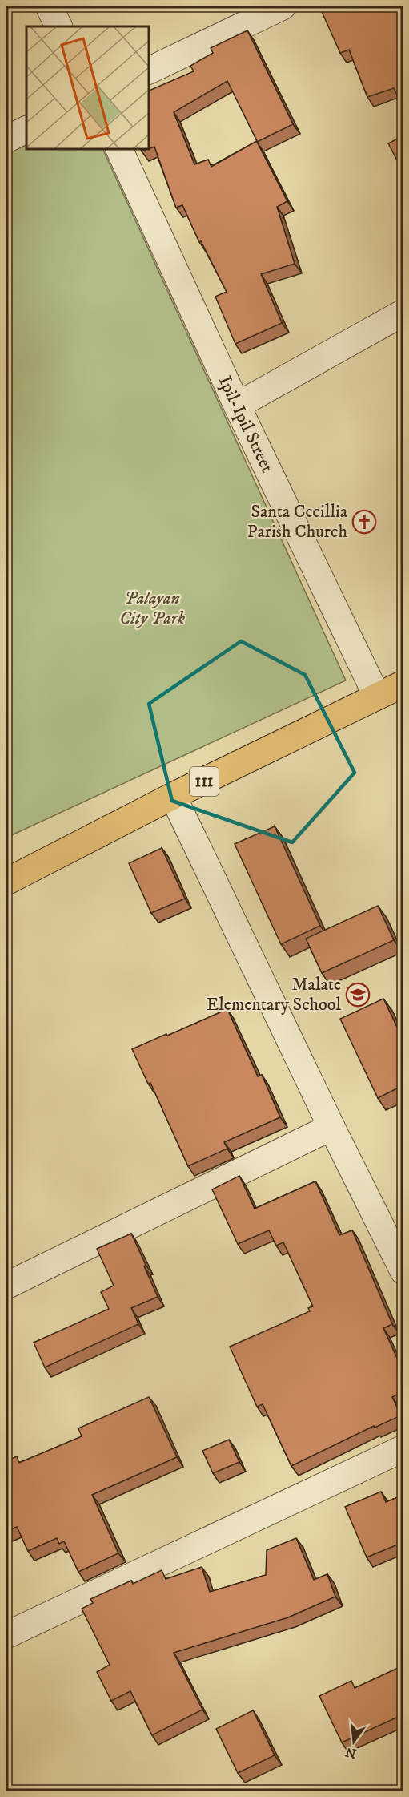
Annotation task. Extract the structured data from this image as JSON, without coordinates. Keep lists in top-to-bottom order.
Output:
{
  "streets": {
    "main road": ["111"],
    "street": ["Ipil-Ipil Street"]
  },
  "crossings": [
    ["Ipil-Ipil Street", "111"]
  ],
  "parks": ["Palayan City Park"],
  "places": {
    "church": ["Santa Cecillia Parish Church"],
    "school or university": ["Malate Elementary School"]
  },
  "north": "bottom"
}
